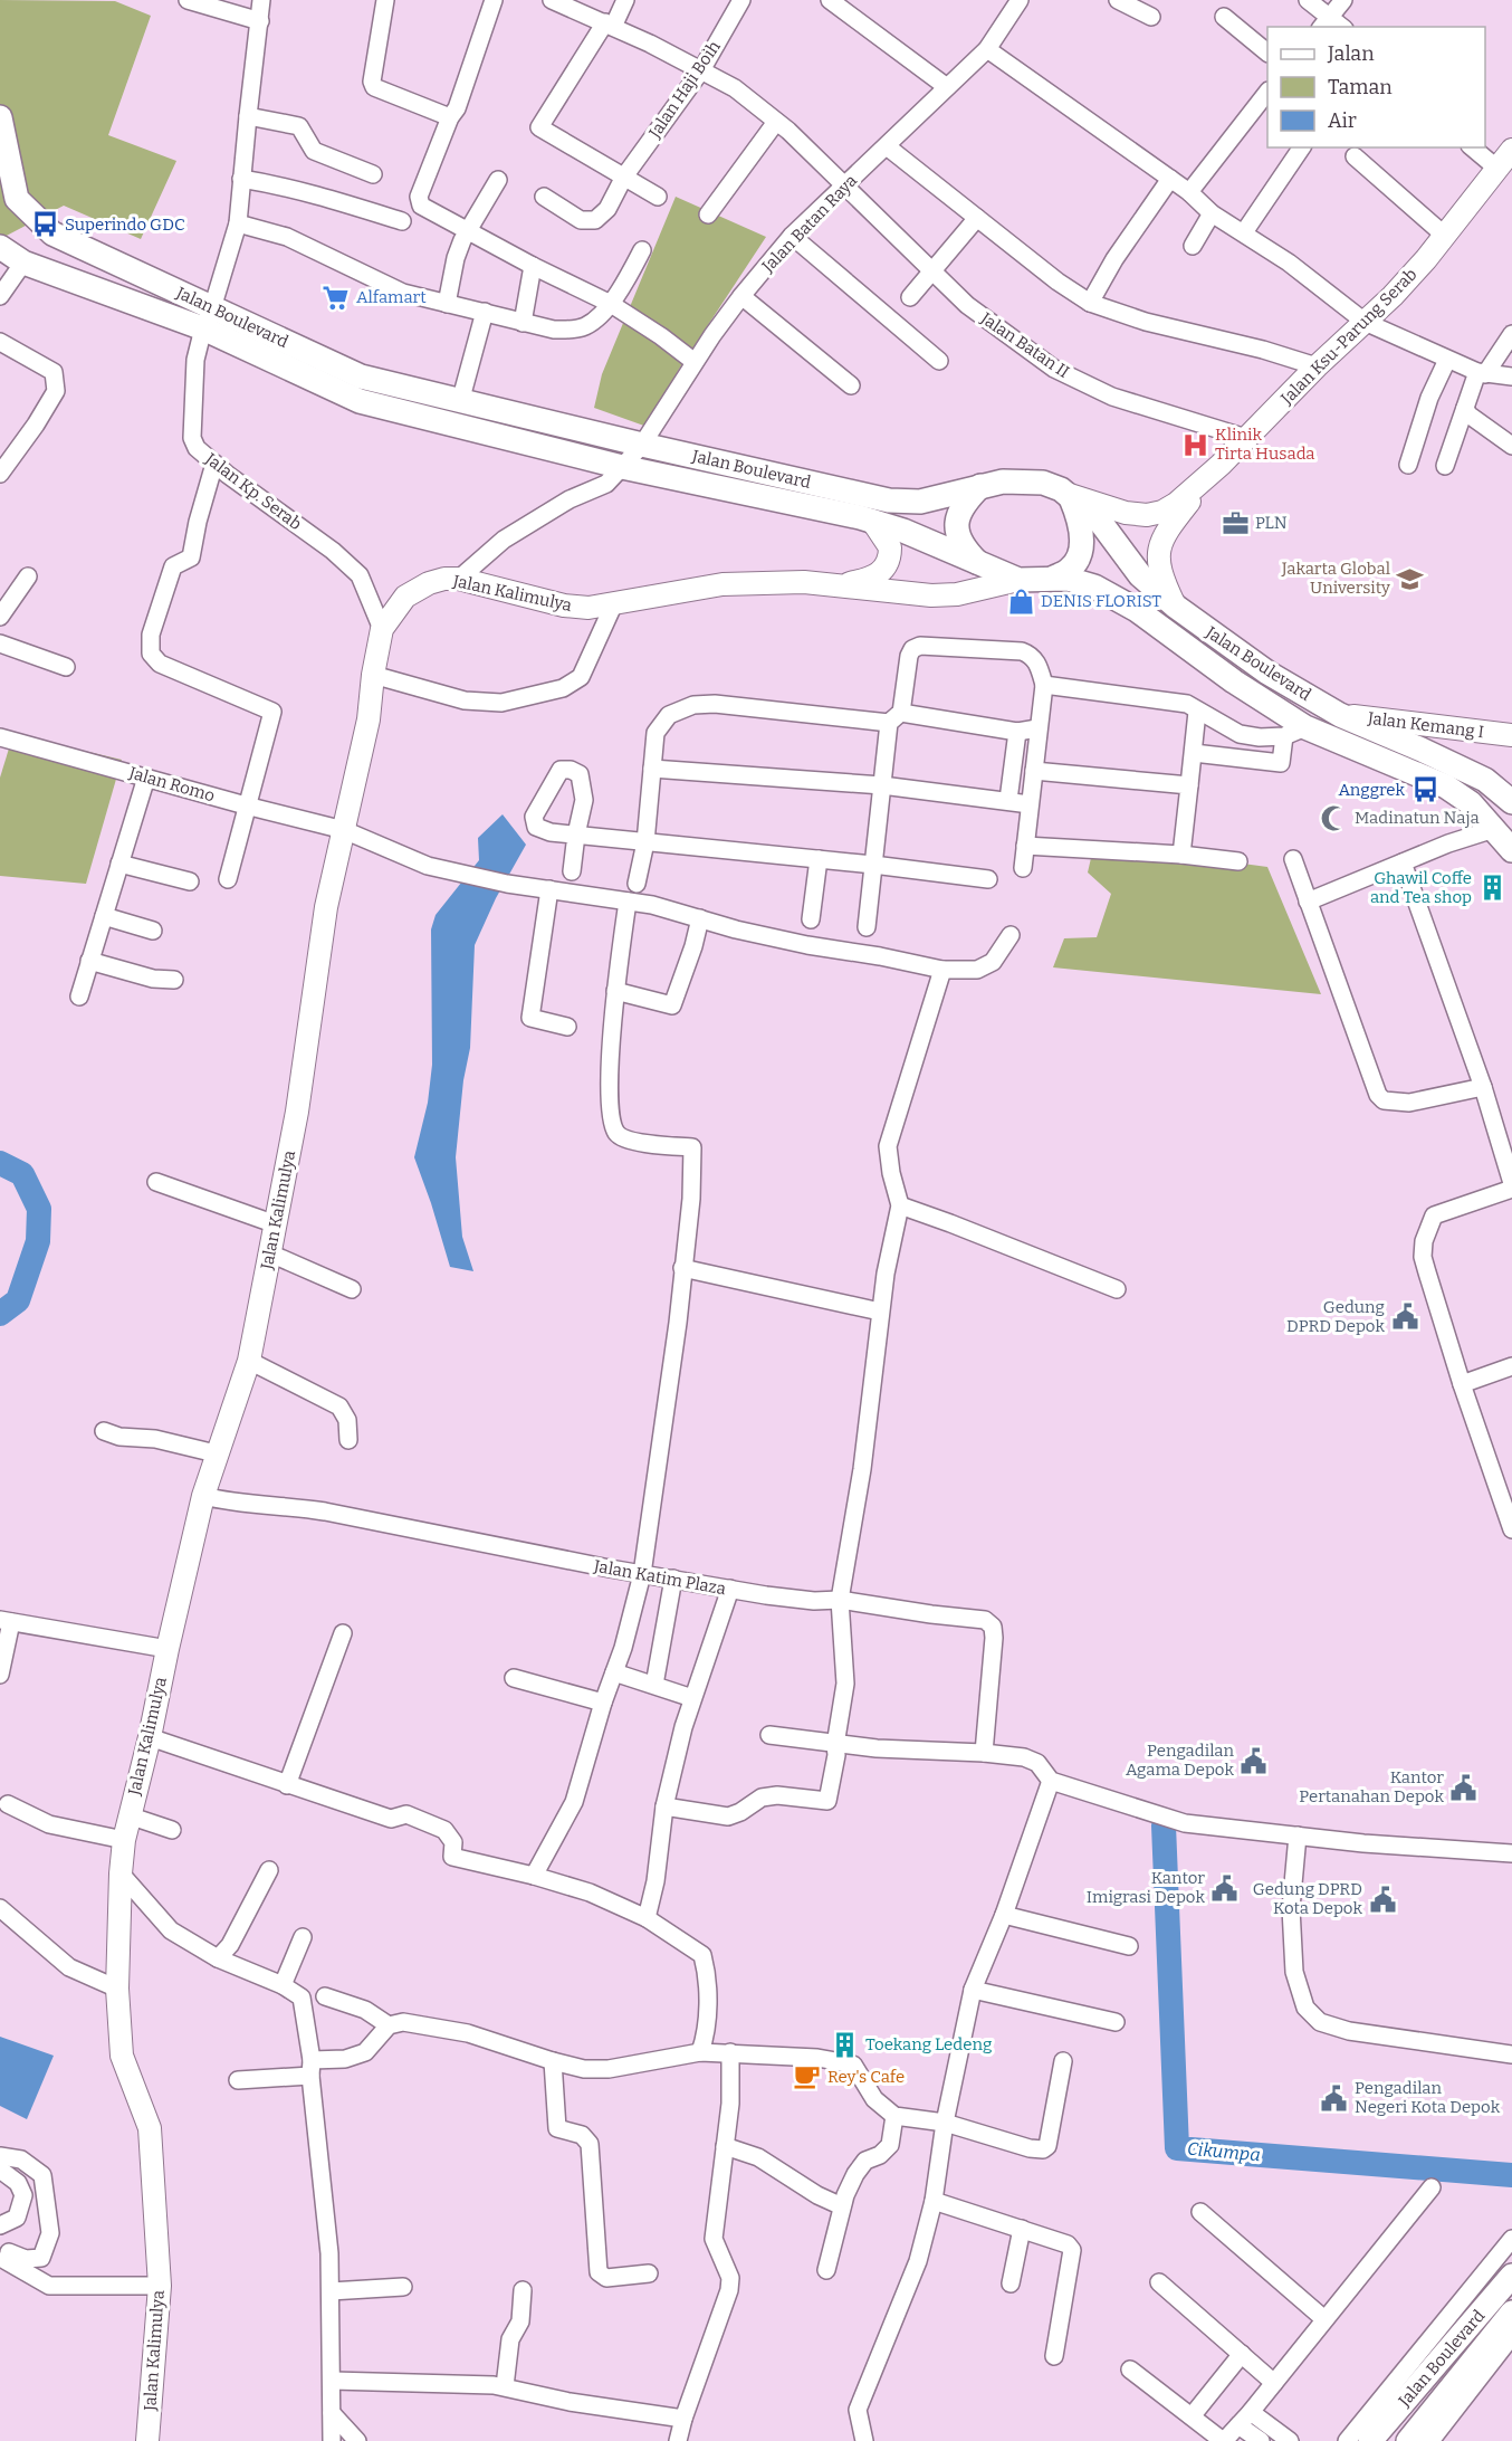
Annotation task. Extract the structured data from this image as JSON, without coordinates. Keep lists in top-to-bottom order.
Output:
{
  "streets": {
    "main road": ["Jalan Boulevard"],
    "street": [
      "Jalan Haji Boih",
      "Jalan Batan Raya",
      "Jalan Ksu-Parung Serab",
      "Jalan Batan II",
      "Jalan Kp. Serab",
      "Jalan Kalimulya",
      "Jalan Kemang I",
      "Jalan Romo",
      "Jalan Katim Plaza"
    ]
  },
  "crossings": [
    ["Jalan Haji Boih", "Jalan Batan II"],
    ["Jalan Batan Raya", "Jalan Boulevard"],
    ["Jalan Batan Raya", "Jalan Batan II"],
    ["Jalan Batan Raya", "Jalan Kalimulya"],
    ["Jalan Boulevard", "Jalan Ksu-Parung Serab"],
    ["Jalan Boulevard", "Jalan Kp. Serab"],
    ["Jalan Boulevard", "Jalan Kalimulya"],
    ["Jalan Boulevard", "Jalan Kemang I"],
    ["Jalan Ksu-Parung Serab", "Jalan Batan II"],
    ["Jalan Ksu-Parung Serab", "Jalan Kalimulya"],
    ["Jalan Kp. Serab", "Jalan Kalimulya"],
    ["Jalan Kalimulya", "Jalan Romo"],
    ["Jalan Kalimulya", "Jalan Katim Plaza"]
  ],
  "water": ["Cikumpa"],
  "places": {
    "bus stop": ["Superindo GDC", "Anggrek"],
    "supermarket": ["Alfamart"],
    "hospital": ["Klinik Tirta Husada"],
    "office": ["PLN"],
    "school or university": ["Jakarta Global University"],
    "shop": ["DENIS FLORIST"],
    "mosque": ["Madinatun Naja"],
    "building": ["Ghawil Coffe and Tea shop", "Toekang Ledeng"],
    "public building": [
      "Gedung DPRD Depok",
      "Pengadilan Agama Depok",
      "Kantor Pertanahan Depok",
      "Kantor Imigrasi Depok",
      "Gedung DPRD Kota Depok",
      "Pengadilan Negeri Kota Depok"
    ],
    "cafe": ["Rey's Cafe"]
  },
  "legend": ["Jalan", "Taman", "Air"]
}
